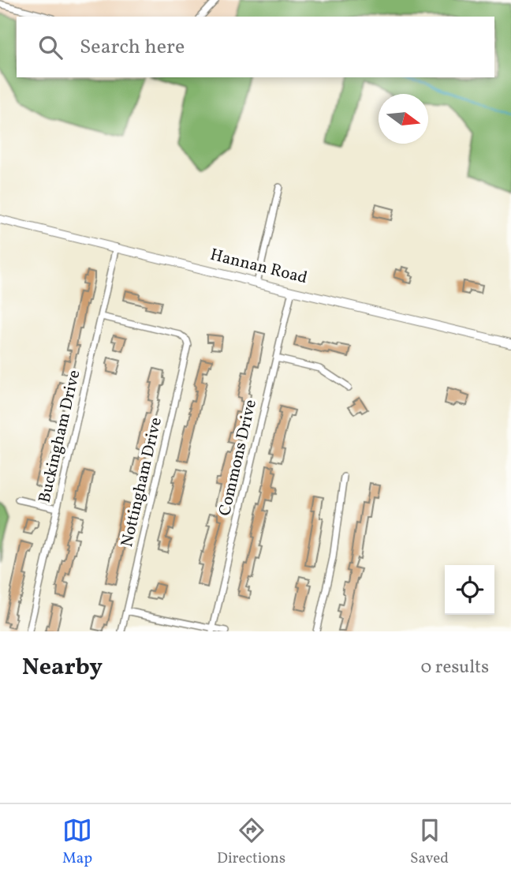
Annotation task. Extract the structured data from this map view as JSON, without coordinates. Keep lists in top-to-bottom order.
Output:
{
  "streets": {
    "street": [
      "Hannan Road",
      "Buckingham Drive",
      "Commons Drive",
      "Nottingham Drive"
    ]
  },
  "crossings": [
    ["Hannan Road", "Buckingham Drive"],
    ["Hannan Road", "Commons Drive"],
    ["Buckingham Drive", "Nottingham Drive"]
  ],
  "north": "right",
  "page": {
    "search": "Search here",
    "heading": ["Nearby", "0 results"],
    "nav": ["Map", "Directions", "Saved"]
  }
}
